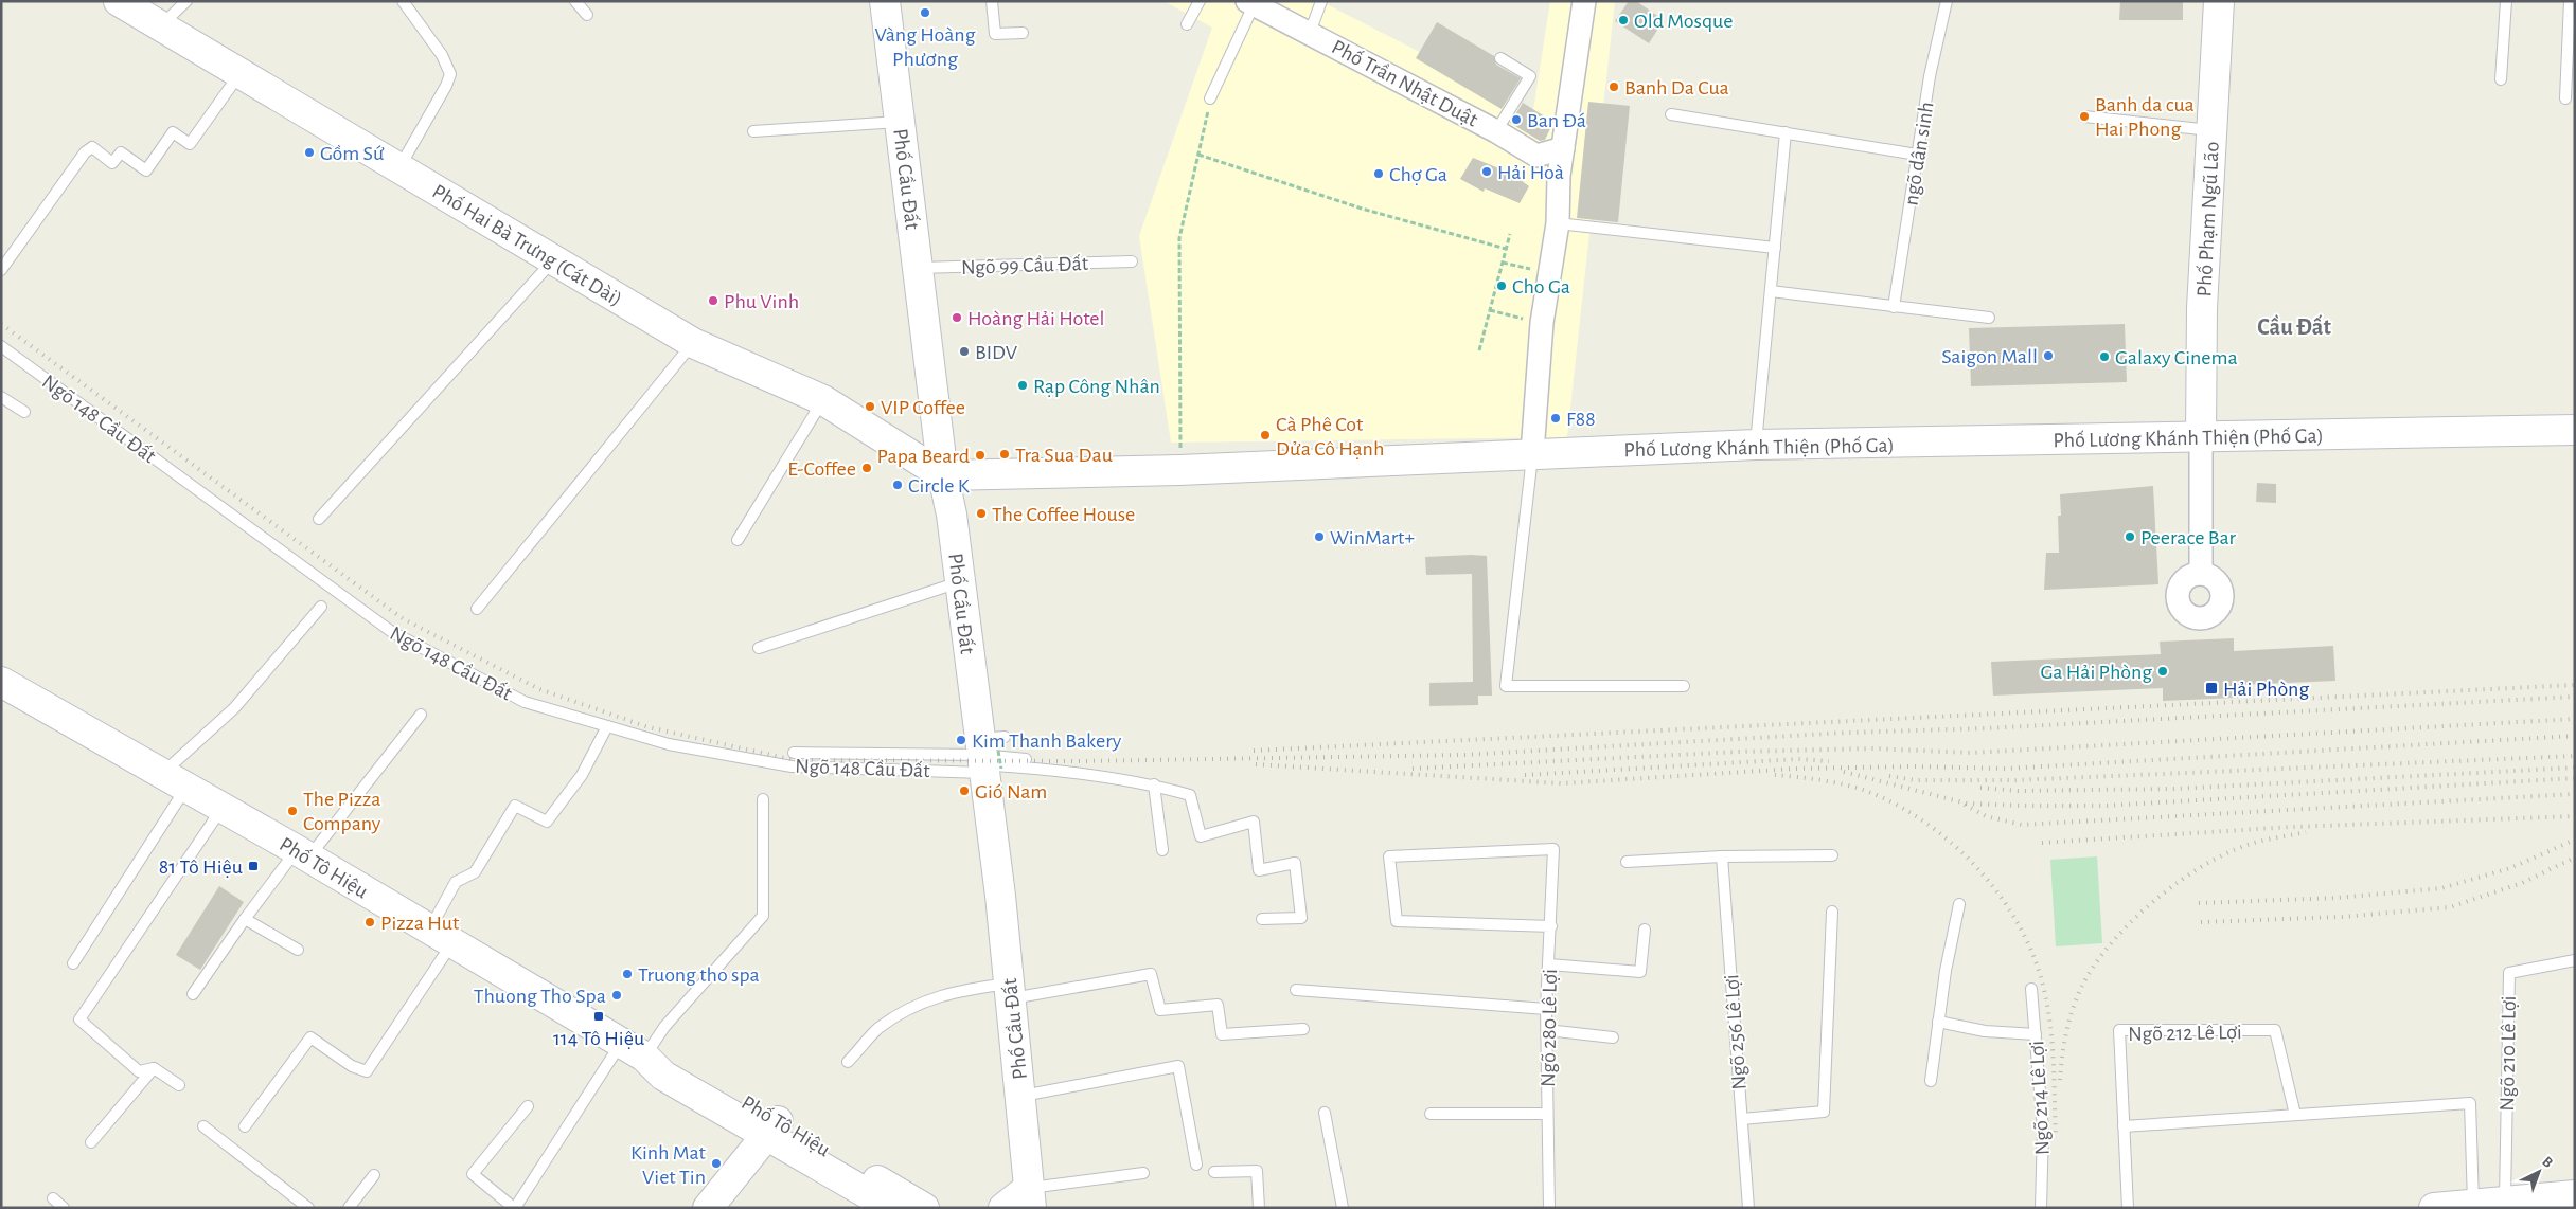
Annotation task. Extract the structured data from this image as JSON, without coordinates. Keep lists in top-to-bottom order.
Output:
{
  "streets": {
    "main road": [
      "Phố Cầu Đất",
      "Phố Phạm Ngũ Lão",
      "Phố Hai Bà Trưng (Cát Dài)",
      "Phố Lương Khánh Thiện (Phố Ga)",
      "Phố Tô Hiệu"
    ],
    "street": ["Phố Trần Nhật Duật"],
    "lane": [
      "ngõ dân sinh",
      "Ngõ 99 Cầu Đất",
      "Ngõ 148 Cầu Đất",
      "Ngõ 280 Lê Lợi",
      "Ngõ 256 Lê Lợi",
      "Ngõ 212 Lê Lợi",
      "Ngõ 210 Lê Lợi",
      "Ngõ 214 Lê Lợi"
    ]
  },
  "crossings": [
    ["Phố Cầu Đất", "Phố Hai Bà Trưng (Cát Dài)"],
    ["Phố Cầu Đất", "Ngõ 99 Cầu Đất"],
    ["Phố Cầu Đất", "Ngõ 148 Cầu Đất"],
    ["Phố Cầu Đất", "Phố Lương Khánh Thiện (Phố Ga)"],
    ["Phố Phạm Ngũ Lão", "Phố Lương Khánh Thiện (Phố Ga)"],
    ["Phố Hai Bà Trưng (Cát Dài)", "Phố Lương Khánh Thiện (Phố Ga)"]
  ],
  "districts": ["Cầu Đất"],
  "places": {
    "other": [
      "Vàng Hoàng Phương",
      "Old Mosque",
      "Banh Da Cua",
      "Banh da cua Hai Phong",
      "Ban Đá",
      "Gồm Sứ",
      "Hải Hoà",
      "Chợ Ga",
      "Cho Ga",
      "Phu Vinh",
      "Hoàng Hải Hotel",
      "BIDV",
      "Saigon Mall",
      "Galaxy Cinema",
      "Rạp Công Nhân",
      "VIP Coffee",
      "F88",
      "Cà Phê Cot Dửa Cô Hạnh",
      "Tra Sua Dau",
      "Papa Beard",
      "E-Coffee",
      "Circle K",
      "The Coffee House",
      "WinMart+",
      "Peerace Bar",
      "Ga Hải Phòng",
      "Kim Thanh Bakery",
      "Gió Nam",
      "The Pizza Company",
      "Pizza Hut",
      "Truong tho spa",
      "Thuong Tho Spa",
      "Kinh Mat Viet Tin"
    ],
    "transit": ["Hải Phòng", "81 Tô Hiệu", "114 Tô Hiệu"]
  },
  "north": "top right"
}
